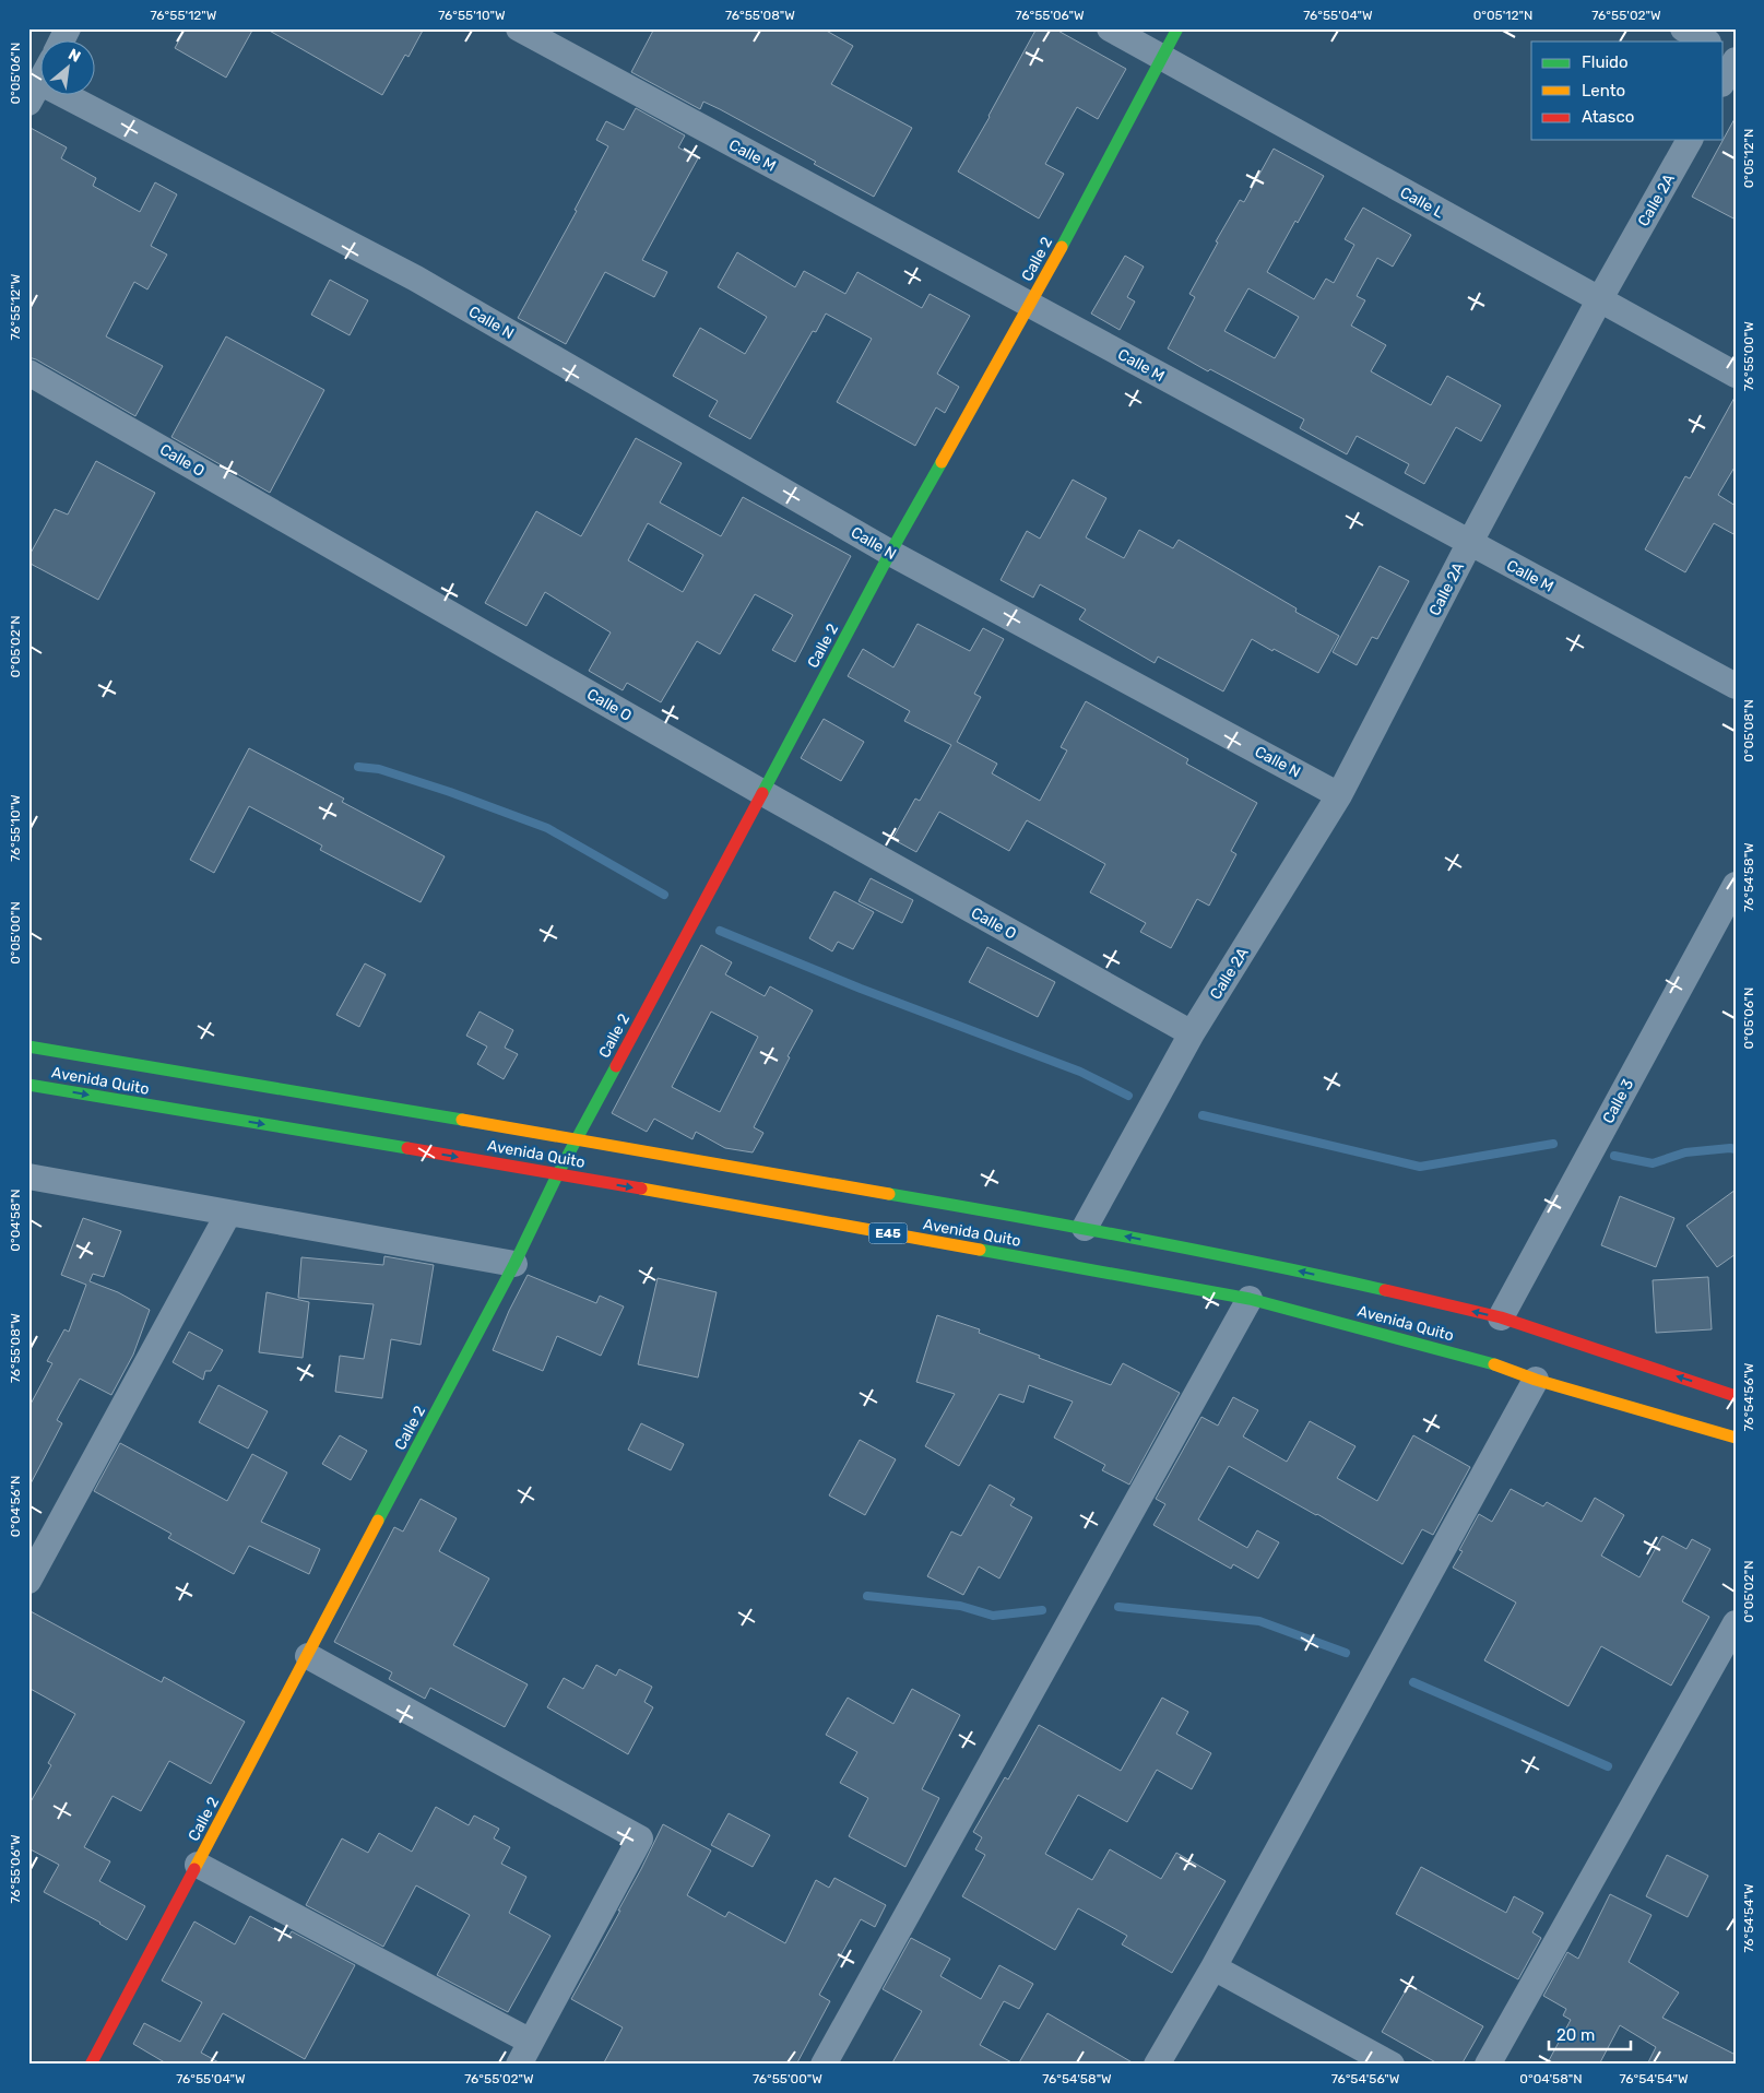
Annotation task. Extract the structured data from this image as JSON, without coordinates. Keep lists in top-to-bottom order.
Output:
{
  "streets": {
    "main road": ["Calle 2", "Avenida Quito", "E45"],
    "street": [
      "Calle M",
      "Calle 2A",
      "Calle L",
      "Calle N",
      "Calle O",
      "Calle 3"
    ]
  },
  "crossings": [
    ["Calle M", "Calle 2A"],
    ["Calle M", "Calle 2"],
    ["Calle 2A", "Calle L"],
    ["Calle 2A", "Calle N"],
    ["Calle 2A", "Calle O"],
    ["Calle 2A", "Avenida Quito"],
    ["Calle L", "Calle 2"],
    ["Calle 2", "Calle N"],
    ["Calle 2", "Calle O"],
    ["Calle 2", "Avenida Quito"],
    ["Avenida Quito", "Calle 3"]
  ],
  "legend": ["Fluido", "Lento", "Atasco"],
  "scale_bar": "20 m",
  "north": "top right",
  "coordinates": [
    "76°55'12\"W",
    "76°55'10\"W",
    "76°55'08\"W",
    "76°55'06\"W",
    "76°55'04\"W",
    "0°05'12\"N",
    "76°55'02\"W",
    "0°05'06\"N",
    "76°55'00\"W",
    "0°05'02\"N",
    "0°05'08\"N",
    "76°54'58\"W",
    "0°05'00\"N",
    "0°04'58\"N",
    "76°54'56\"W",
    "0°04'56\"N",
    "76°54'54\"W"
  ]
}
